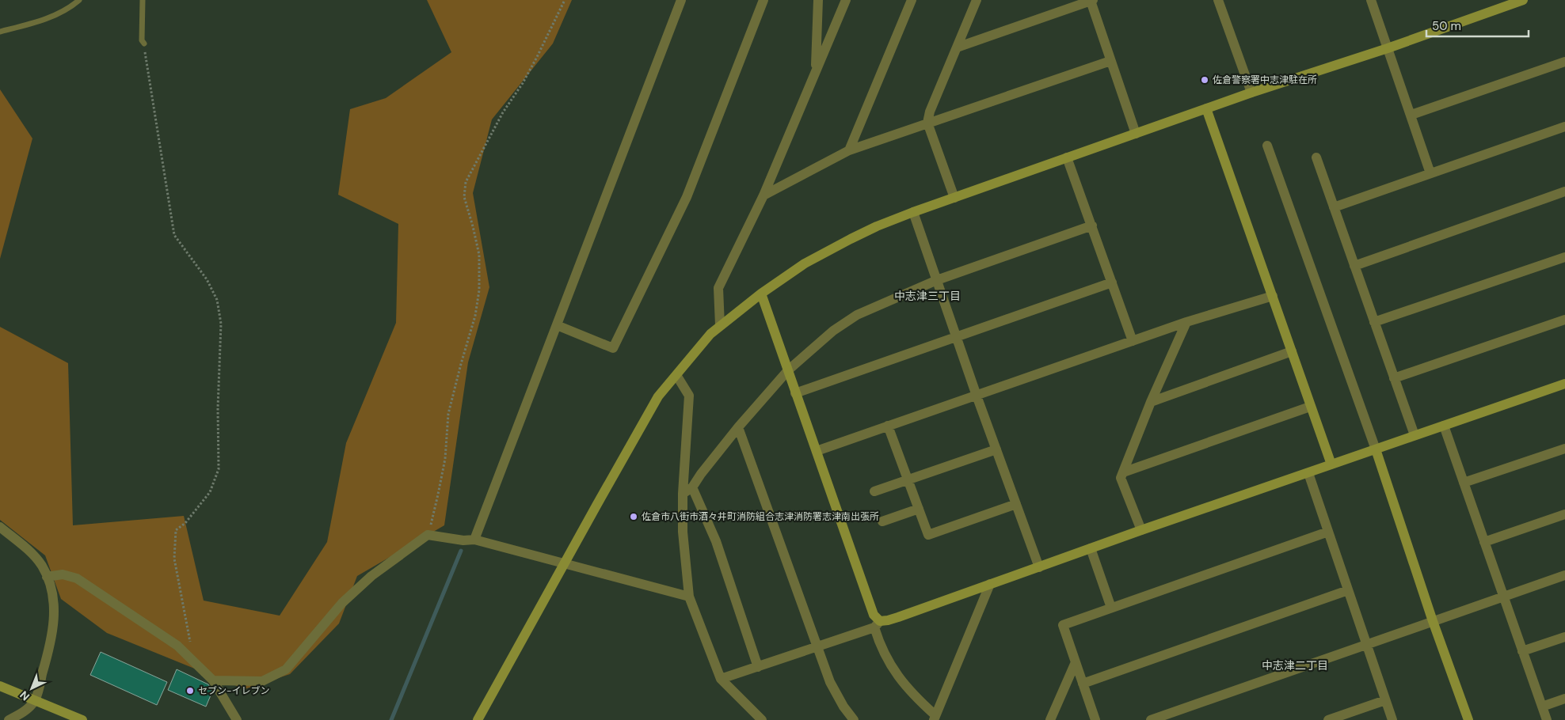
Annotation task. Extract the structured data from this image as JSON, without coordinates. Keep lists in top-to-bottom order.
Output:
{
  "districts": ["中志津三丁目", "中志津二丁目"],
  "places": ["佐倉警察署中志津駐在所", "佐倉市八街市酒々井町消防組合志津消防署志津南出張所", "セブン-イレブン"],
  "scale_bar": "50 m",
  "north": "bottom left"
}
